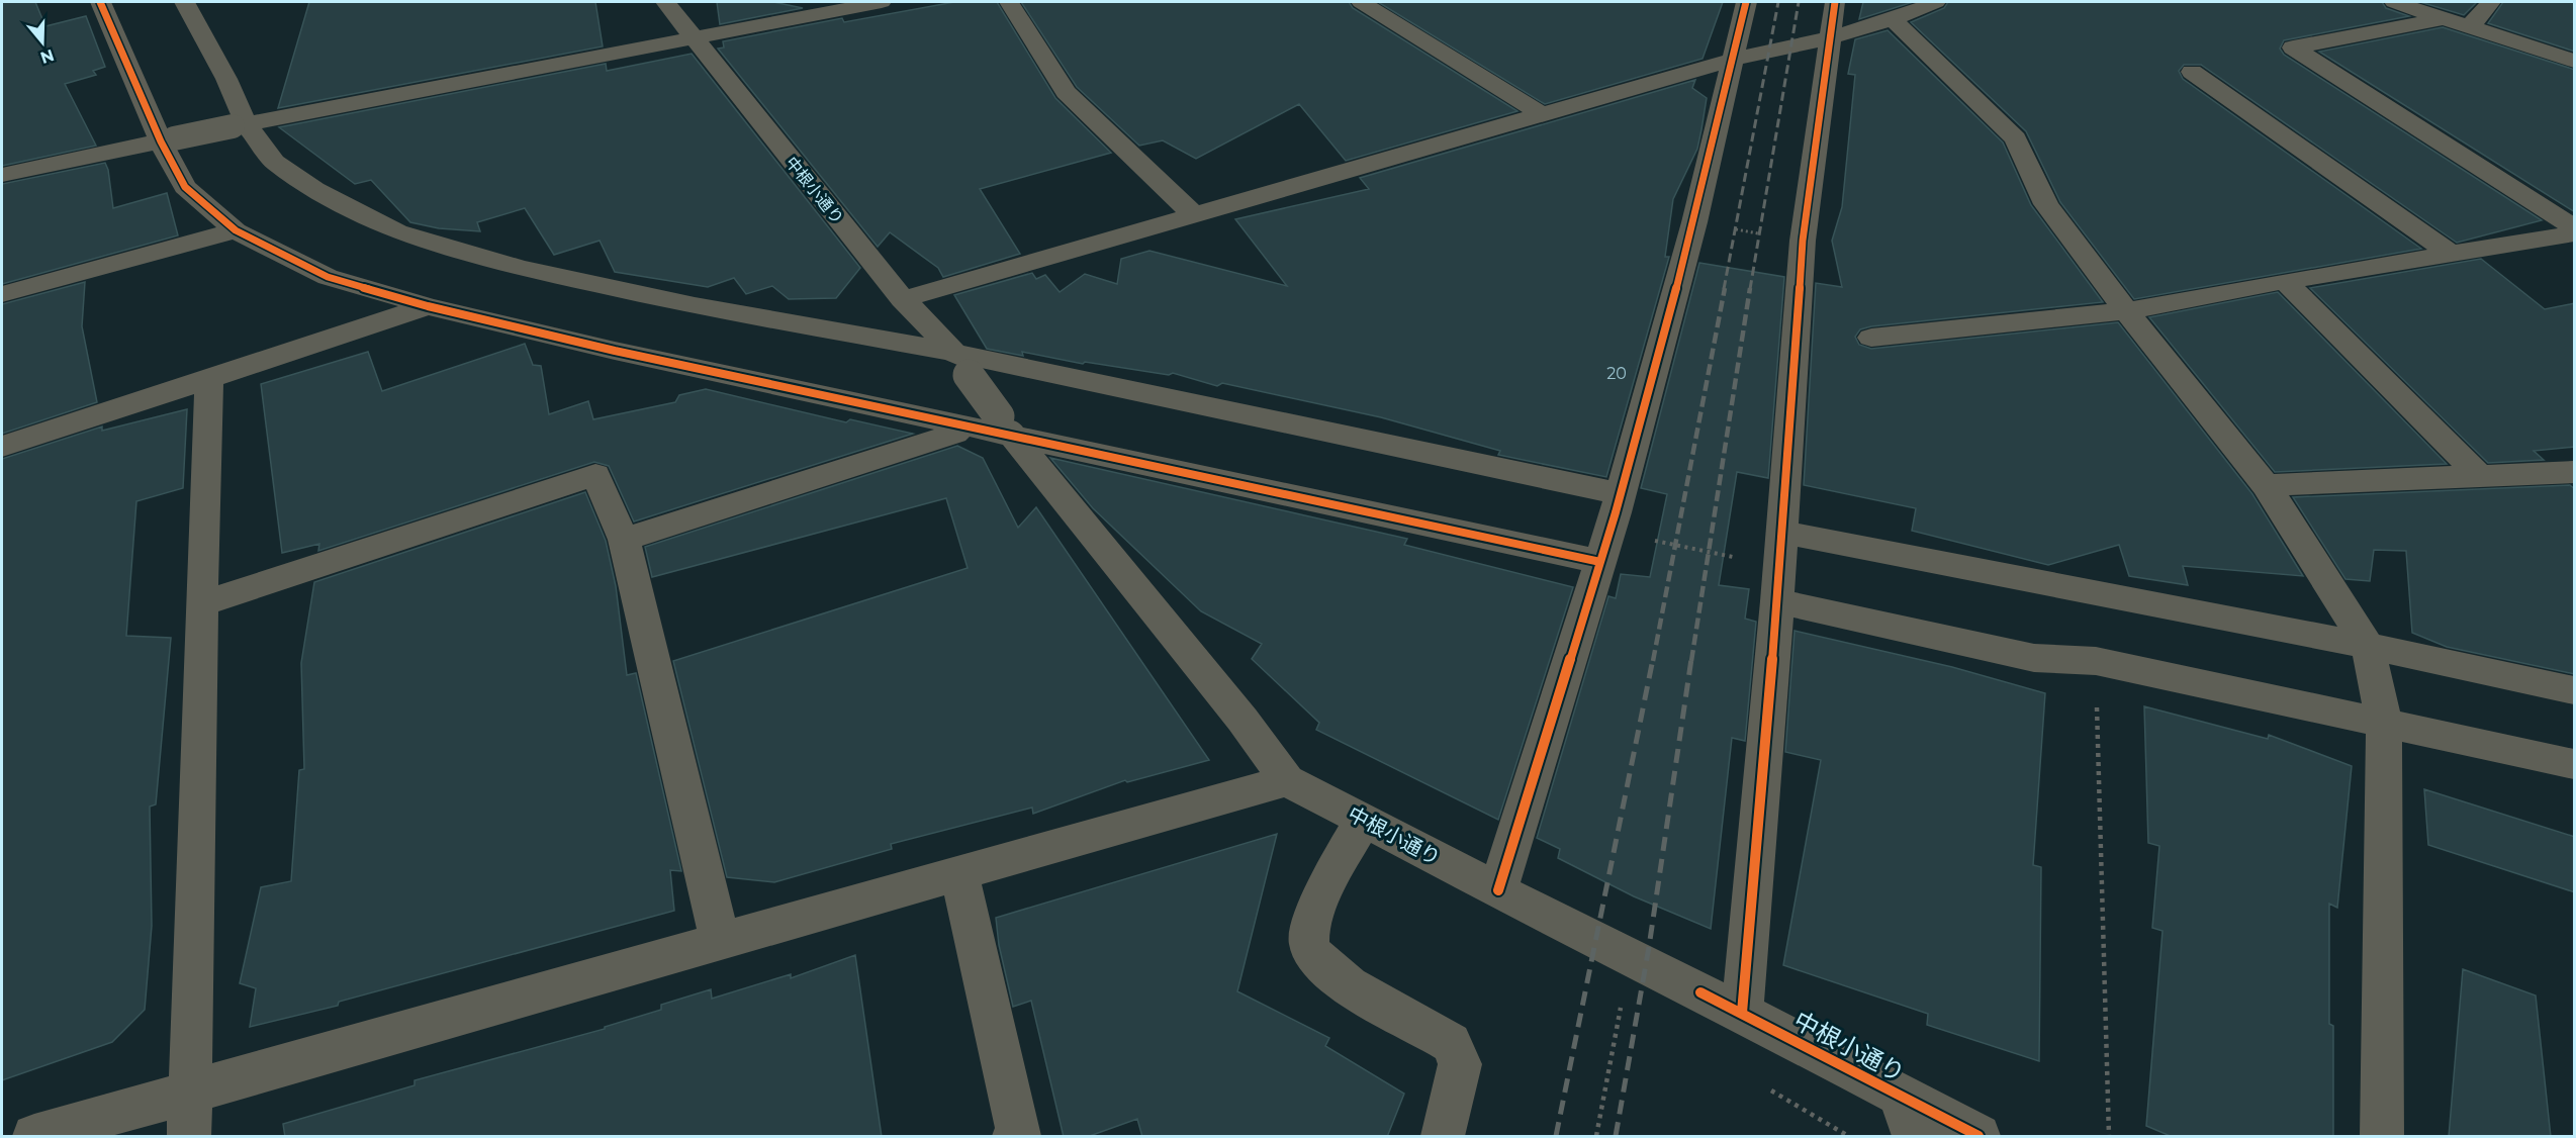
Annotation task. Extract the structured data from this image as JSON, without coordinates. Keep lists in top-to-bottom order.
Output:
{
  "streets": {
    "street": ["中根小通り"]
  },
  "house_numbers": ["20"],
  "north": "bottom"
}
